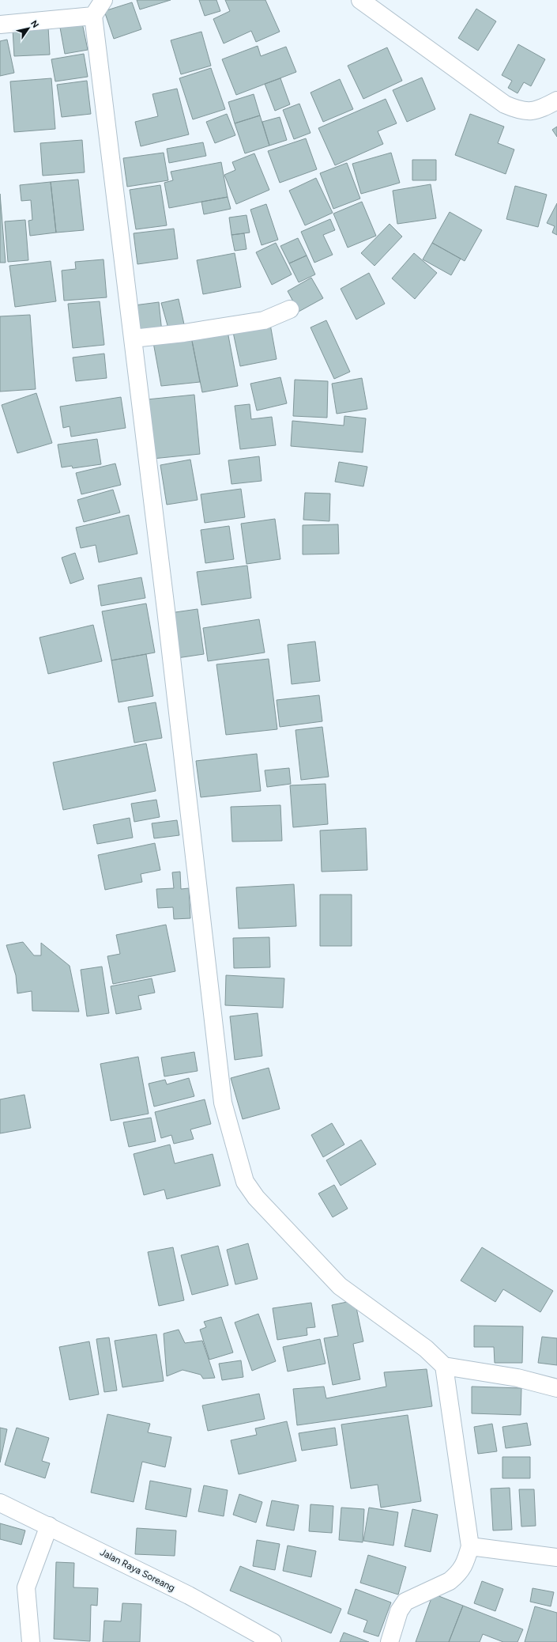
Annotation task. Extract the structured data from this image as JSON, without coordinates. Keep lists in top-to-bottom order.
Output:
{
  "streets": {
    "street": ["Jalan Raya Soreang"]
  },
  "north": "top right"
}
